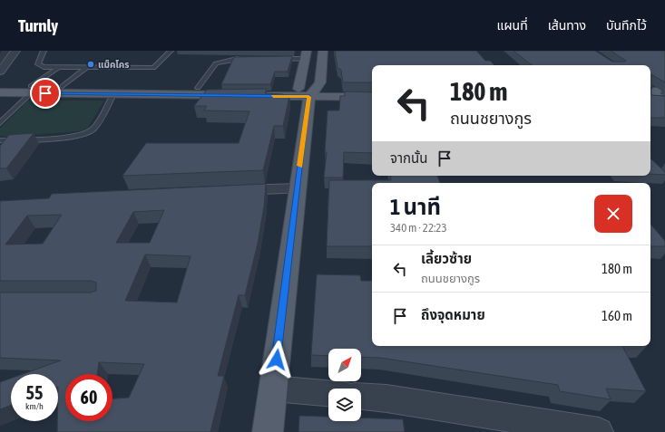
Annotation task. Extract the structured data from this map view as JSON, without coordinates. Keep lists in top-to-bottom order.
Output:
{
  "places": ["แม็คโคร"],
  "north": "top right",
  "page": {
    "header": "Turnly",
    "nav": ["แผนที่", "เส้นทาง", "บันทึกไว้"],
    "turn": ["180 m", "ถนนชยางกูร"],
    "then": "จากนั้น",
    "heading": ["1 นาที", "340 m · 22:23"],
    "list": [
      {
        "name": "เลี้ยวซ้าย",
        "note": "ถนนชยางกูร",
        "value": "180 m"
      },
      {
        "name": "ถึงจุดหมาย",
        "value": "160 m"
      }
    ],
    "speed": "55 km/h",
    "limit": "60"
  }
}
